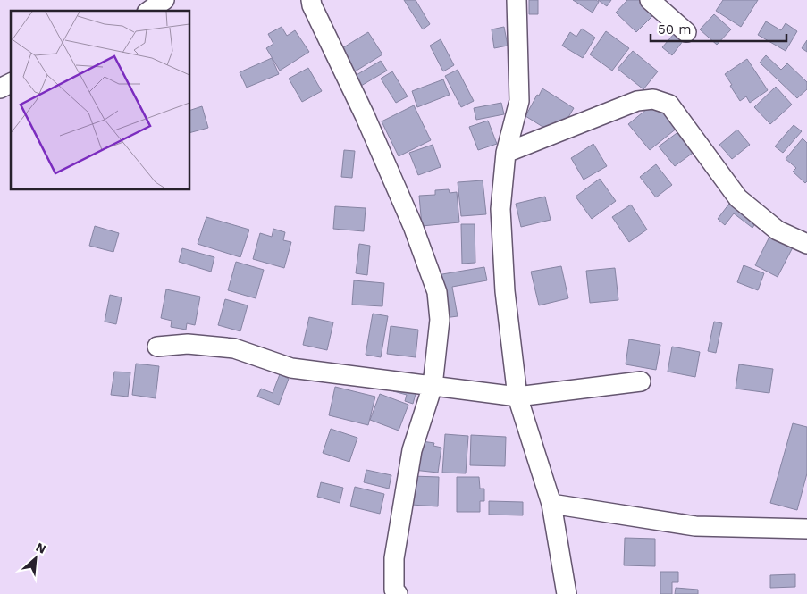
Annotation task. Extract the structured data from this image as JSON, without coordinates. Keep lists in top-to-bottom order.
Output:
{
  "scale_bar": "50 m",
  "north": "top right"
}
